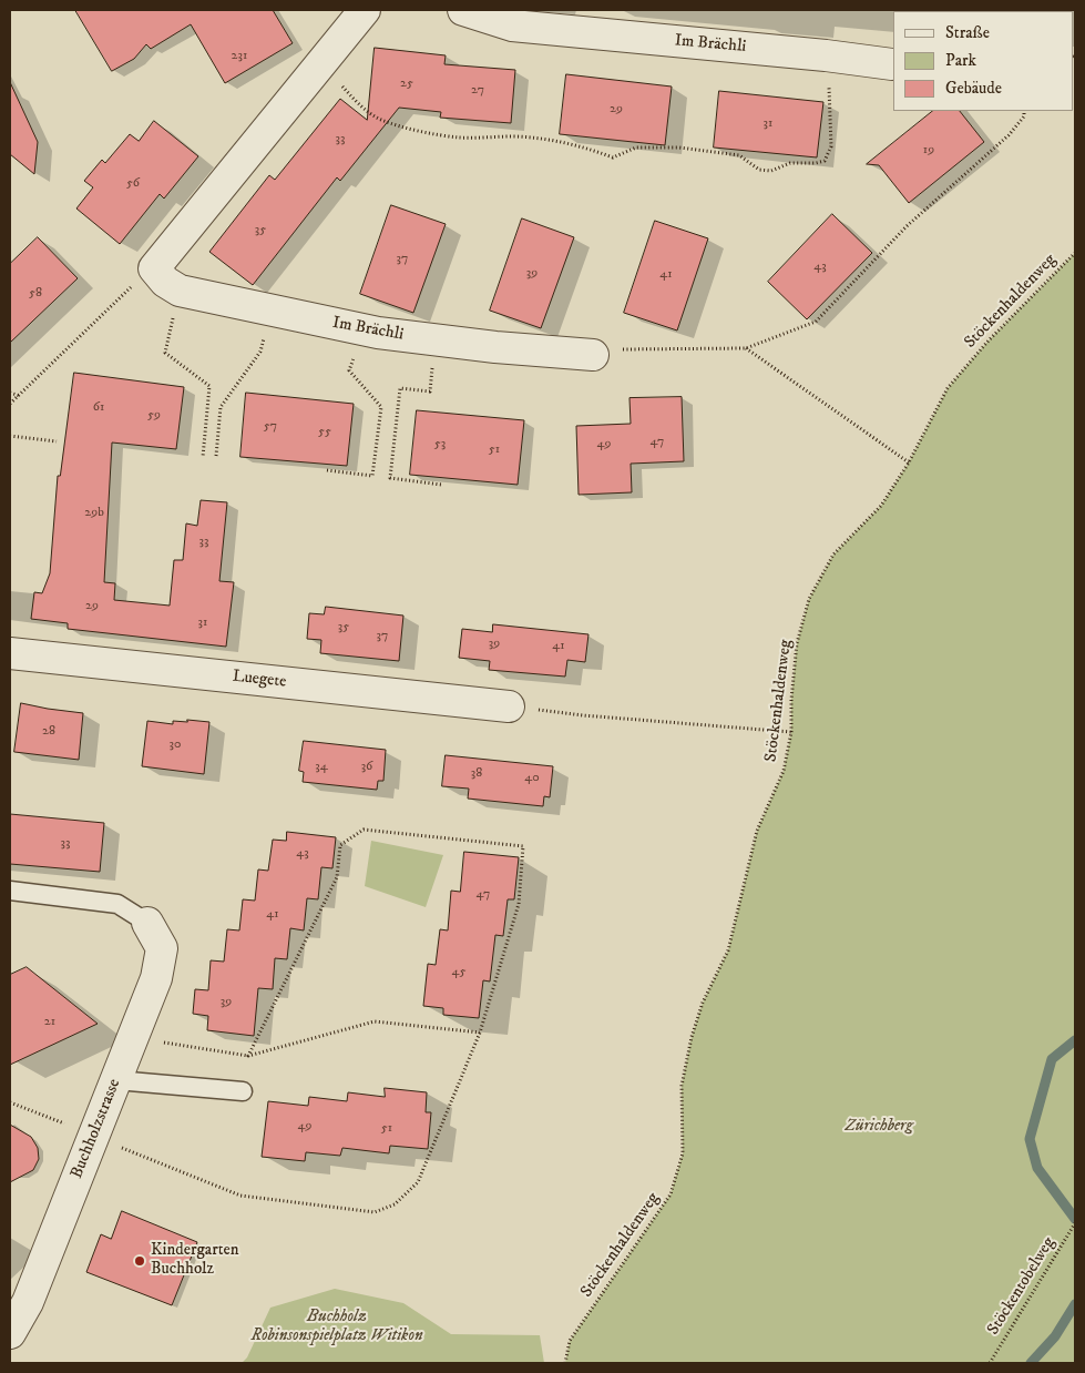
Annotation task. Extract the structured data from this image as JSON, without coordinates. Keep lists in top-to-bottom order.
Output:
{
  "streets": {
    "street": ["Im Brächli", "Luegete", "Buchholzstrasse"],
    "path": ["Stöckenhaldenweg", "Stöckentobelweg"]
  },
  "parks": ["Zürichberg", "Buchholz Robinsonspielplatz Witikon"],
  "places": ["Kindergarten Buchholz"],
  "house_numbers": [
    "231",
    "25",
    "27",
    "29",
    "31",
    "33",
    "19",
    "56",
    "35",
    "37",
    "43",
    "39",
    "41",
    "58",
    "61",
    "59",
    "57",
    "55",
    "47",
    "53",
    "49",
    "51",
    "29b",
    "33",
    "29",
    "31",
    "35",
    "37",
    "39",
    "41",
    "28",
    "30",
    "34",
    "36",
    "38",
    "40",
    "33",
    "43",
    "47",
    "41",
    "45",
    "39",
    "21",
    "49",
    "51"
  ],
  "legend": ["Straße", "Park", "Gebäude"]
}
